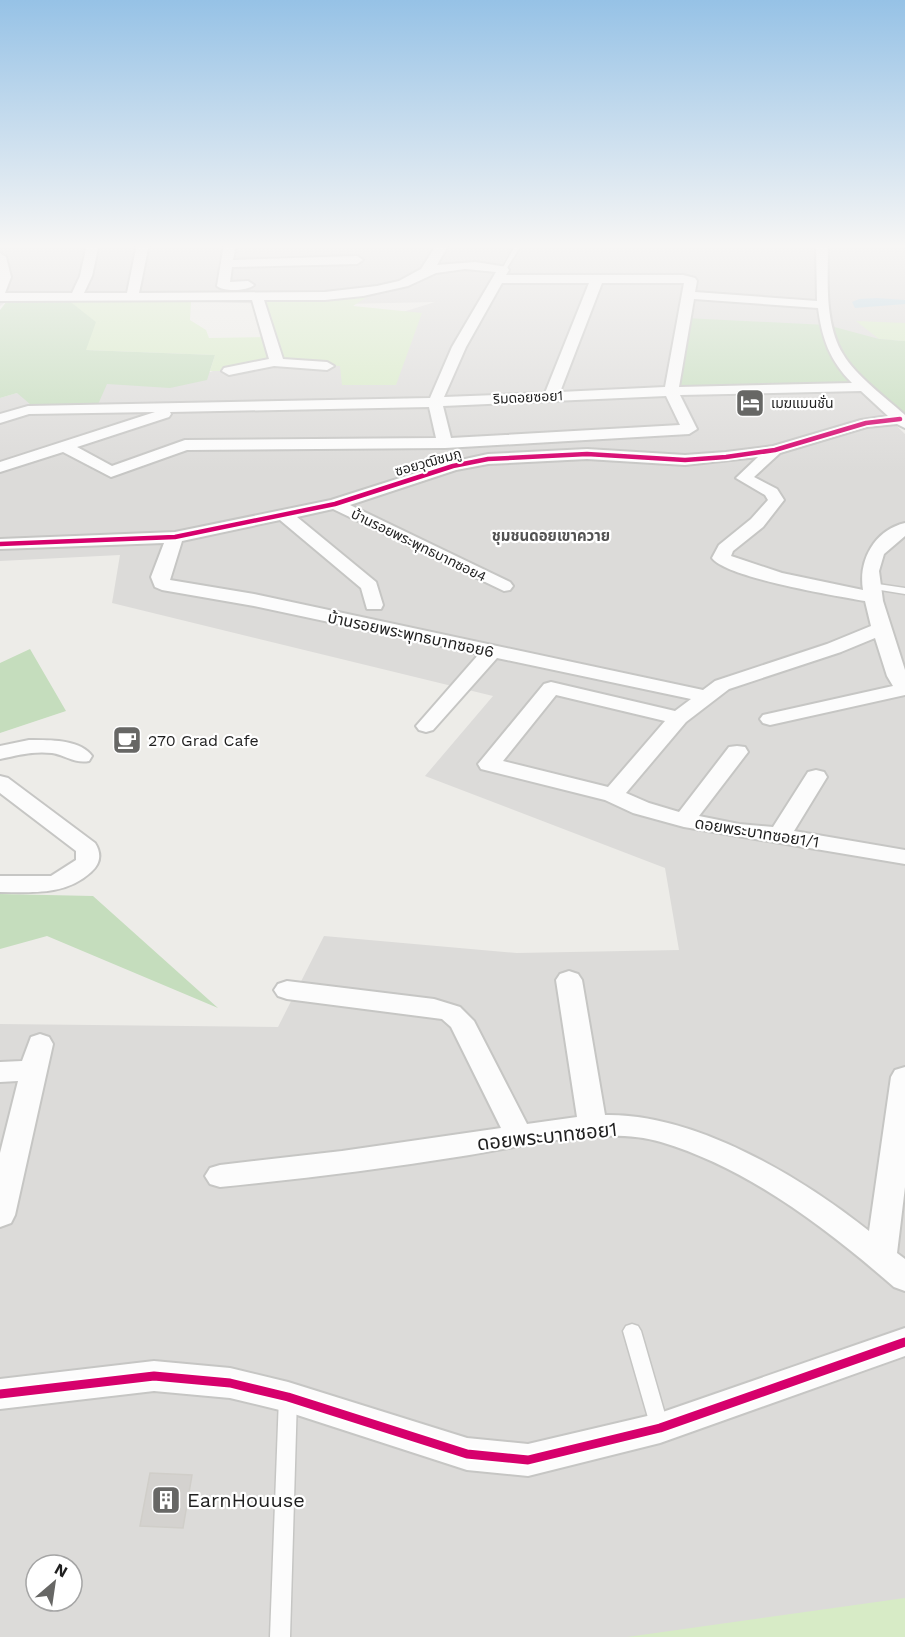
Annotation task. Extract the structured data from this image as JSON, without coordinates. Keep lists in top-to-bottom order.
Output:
{
  "streets": {
    "street": [
      "ริมดอยซอย1",
      "ซอยวุฒิชมภู",
      "บ้านรอยพระพุทธบาทซอย4",
      "บ้านรอยพระพุทธบาทซอย6",
      "ดอยพระบาทซอย1/1",
      "ดอยพระบาทซอย1"
    ]
  },
  "crossings": [
    ["ซอยวุฒิชมภู", "บ้านรอยพระพุทธบาทซอย4"],
    ["ซอยวุฒิชมภู", "บ้านรอยพระพุทธบาทซอย6"]
  ],
  "districts": ["ชุมชนดอยเขาควาย"],
  "places": {
    "hotel": ["เมฆแมนชั่น"],
    "cafe": ["270 Grad Cafe"],
    "building": ["EarnHouuse"]
  },
  "north": "top right"
}
